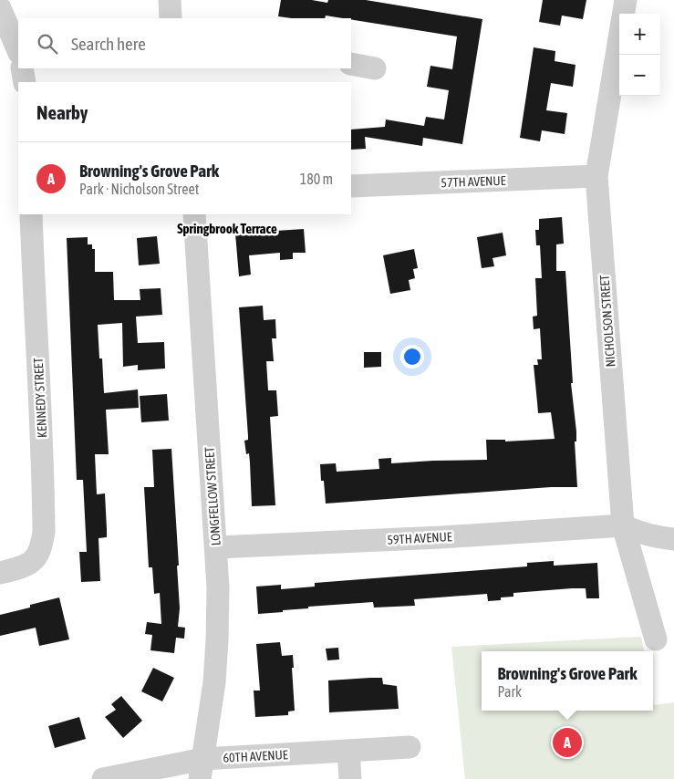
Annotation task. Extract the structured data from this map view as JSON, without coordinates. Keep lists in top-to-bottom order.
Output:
{
  "streets": {
    "street": [
      "57TH AVENUE",
      "NICHOLSON STREET",
      "KENNEDY STREET",
      "LONGFELLOW STREET",
      "59TH AVENUE",
      "60TH AVENUE"
    ]
  },
  "crossings": [
    ["57TH AVENUE", "NICHOLSON STREET"],
    ["NICHOLSON STREET", "59TH AVENUE"],
    ["LONGFELLOW STREET", "59TH AVENUE"],
    ["LONGFELLOW STREET", "60TH AVENUE"]
  ],
  "districts": ["Springbrook Terrace"],
  "page": {
    "map_buttons": ["+", "−"],
    "search": "Search here",
    "heading": "Nearby",
    "list": [
      {
        "mark": "A",
        "name": "Browning's Grove Park",
        "note": "Park · Nicholson Street",
        "value": "180 m"
      }
    ],
    "popup": ["Browning's Grove Park", "Park"],
    "pins": "A"
  }
}
